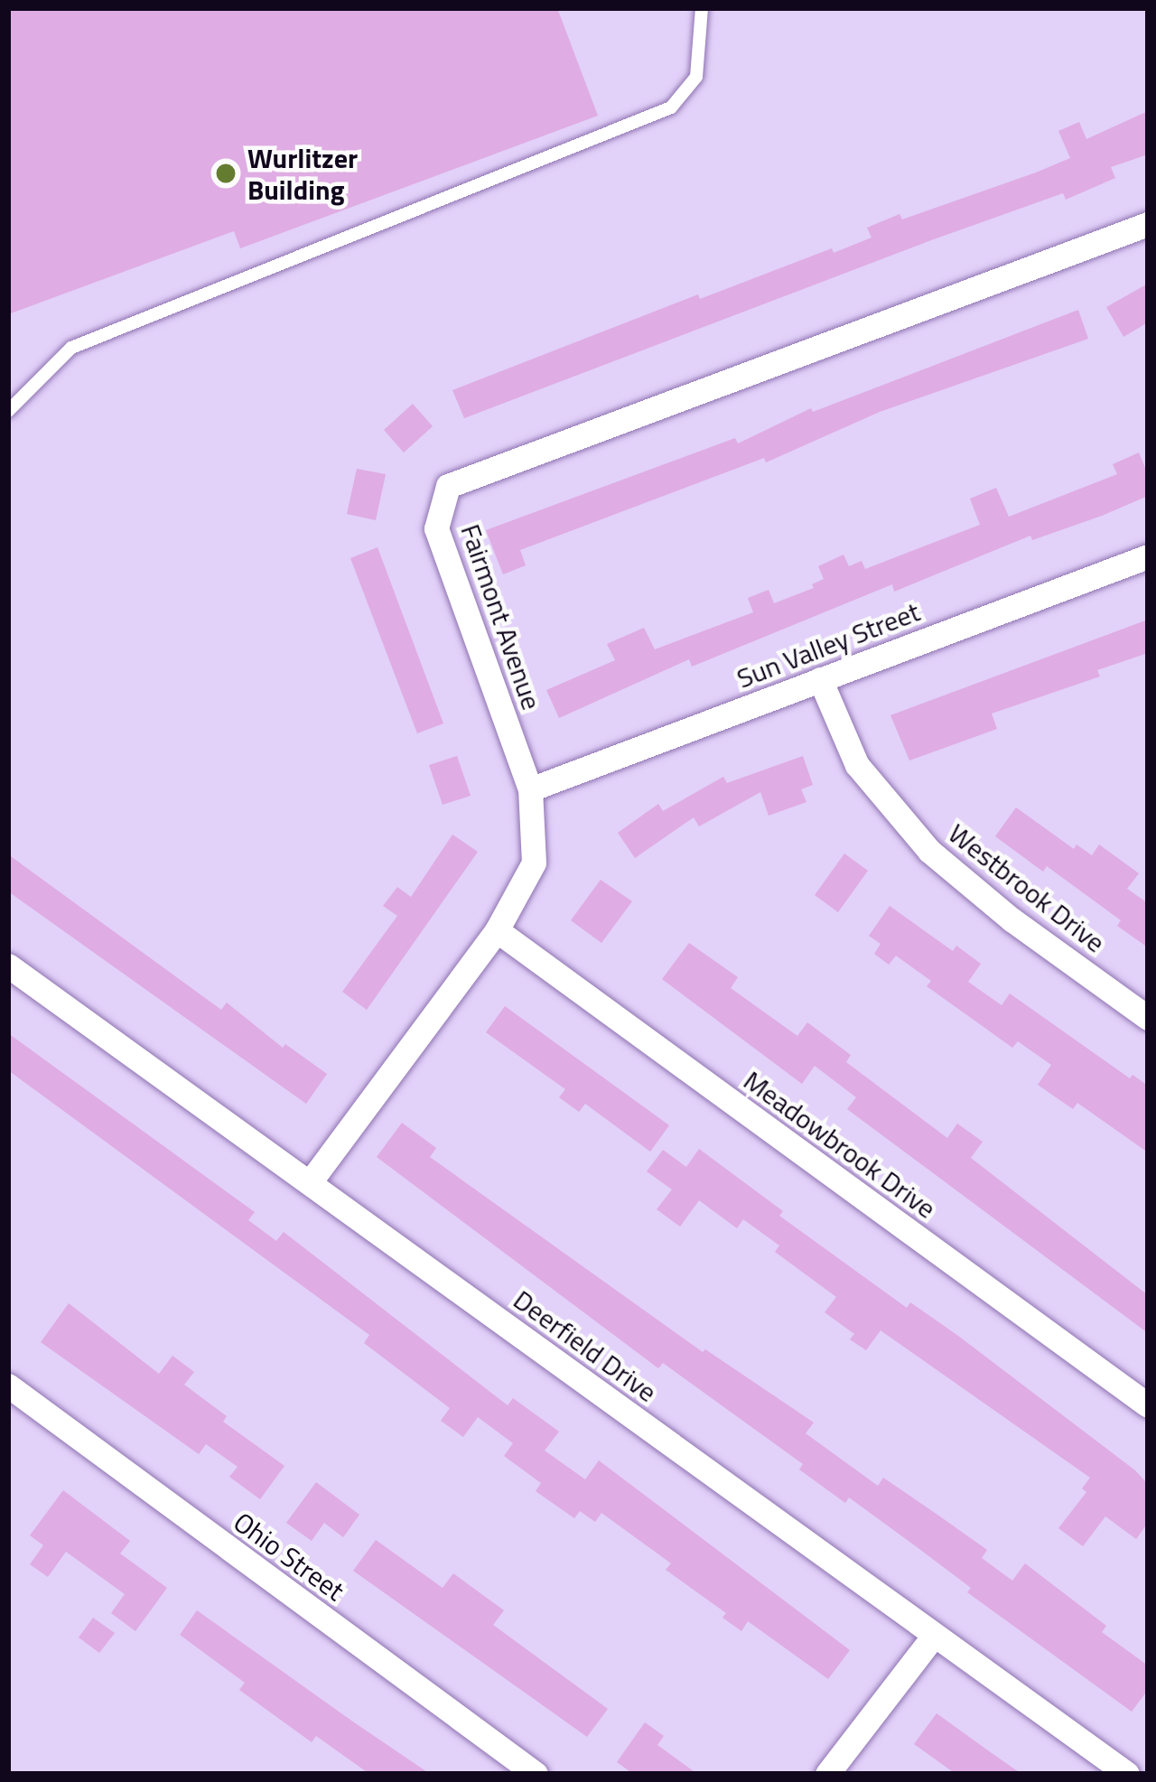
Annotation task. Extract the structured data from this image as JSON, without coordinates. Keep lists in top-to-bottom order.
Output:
{
  "streets": {
    "street": [
      "Fairmont Avenue",
      "Sun Valley Street",
      "Westbrook Drive",
      "Meadowbrook Drive",
      "Deerfield Drive",
      "Ohio Street"
    ]
  },
  "crossings": [
    ["Fairmont Avenue", "Sun Valley Street"],
    ["Fairmont Avenue", "Meadowbrook Drive"],
    ["Fairmont Avenue", "Deerfield Drive"],
    ["Sun Valley Street", "Westbrook Drive"]
  ],
  "places": ["Wurlitzer Building"]
}
